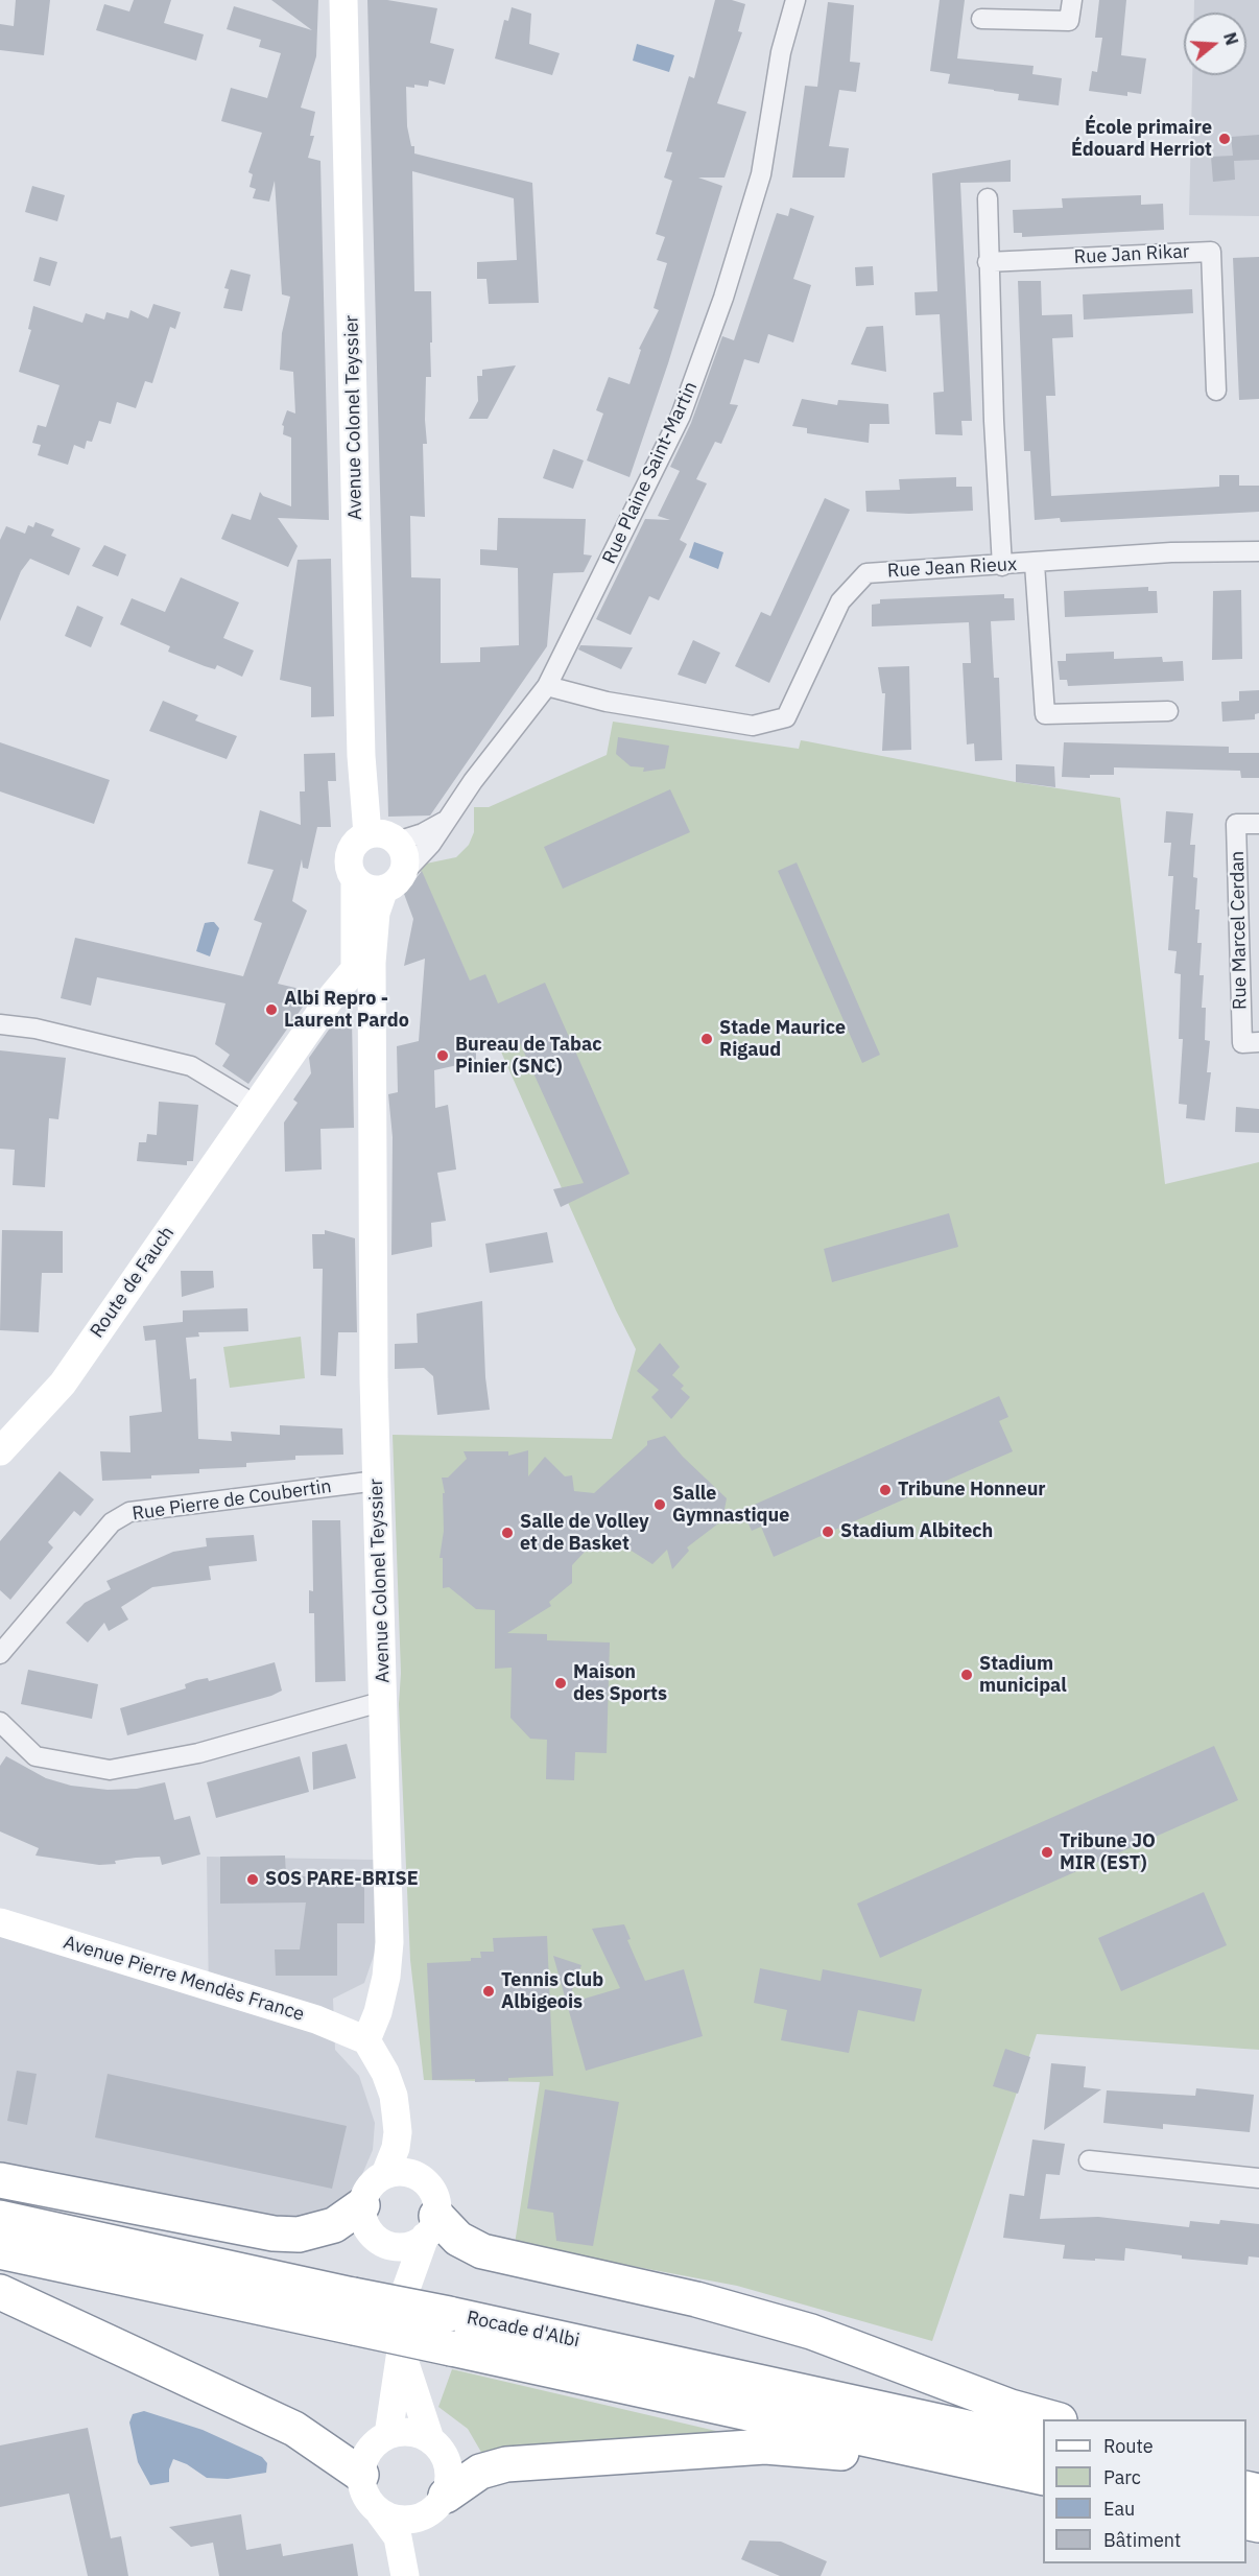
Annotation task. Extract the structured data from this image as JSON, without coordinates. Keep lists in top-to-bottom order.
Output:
{
  "streets": {
    "highway": ["Rocade d'Albi"],
    "main road": ["Avenue Colonel Teyssier", "Route de Fauch", "Avenue Pierre Mendès France"],
    "street": [
      "Rue Jan Rikar",
      "Rue Plaine Saint-Martin",
      "Rue Jean Rieux",
      "Rue Marcel Cerdan",
      "Rue Pierre de Coubertin"
    ]
  },
  "crossings": [
    ["Avenue Colonel Teyssier", "Rue Plaine Saint-Martin"],
    ["Avenue Colonel Teyssier", "Route de Fauch"],
    ["Avenue Colonel Teyssier", "Rue Pierre de Coubertin"],
    ["Avenue Colonel Teyssier", "Avenue Pierre Mendès France"],
    ["Rue Plaine Saint-Martin", "Rue Jean Rieux"]
  ],
  "places": [
    "École primaire Édouard Herriot",
    "Albi Repro - Laurent Pardo",
    "Stade Maurice Rigaud",
    "Bureau de Tabac Pinier (SNC)",
    "Tribune Honneur",
    "Salle Gymnastique",
    "Stadium Albitech",
    "Salle de Volley et de Basket",
    "Stadium municipal",
    "Maison des Sports",
    "Tribune JO MIR (EST)",
    "SOS PARE-BRISE",
    "Tennis Club Albigeois"
  ],
  "legend": [
    "Route",
    "Parc",
    "Eau",
    "Bâtiment"
  ],
  "north": "right"
}
